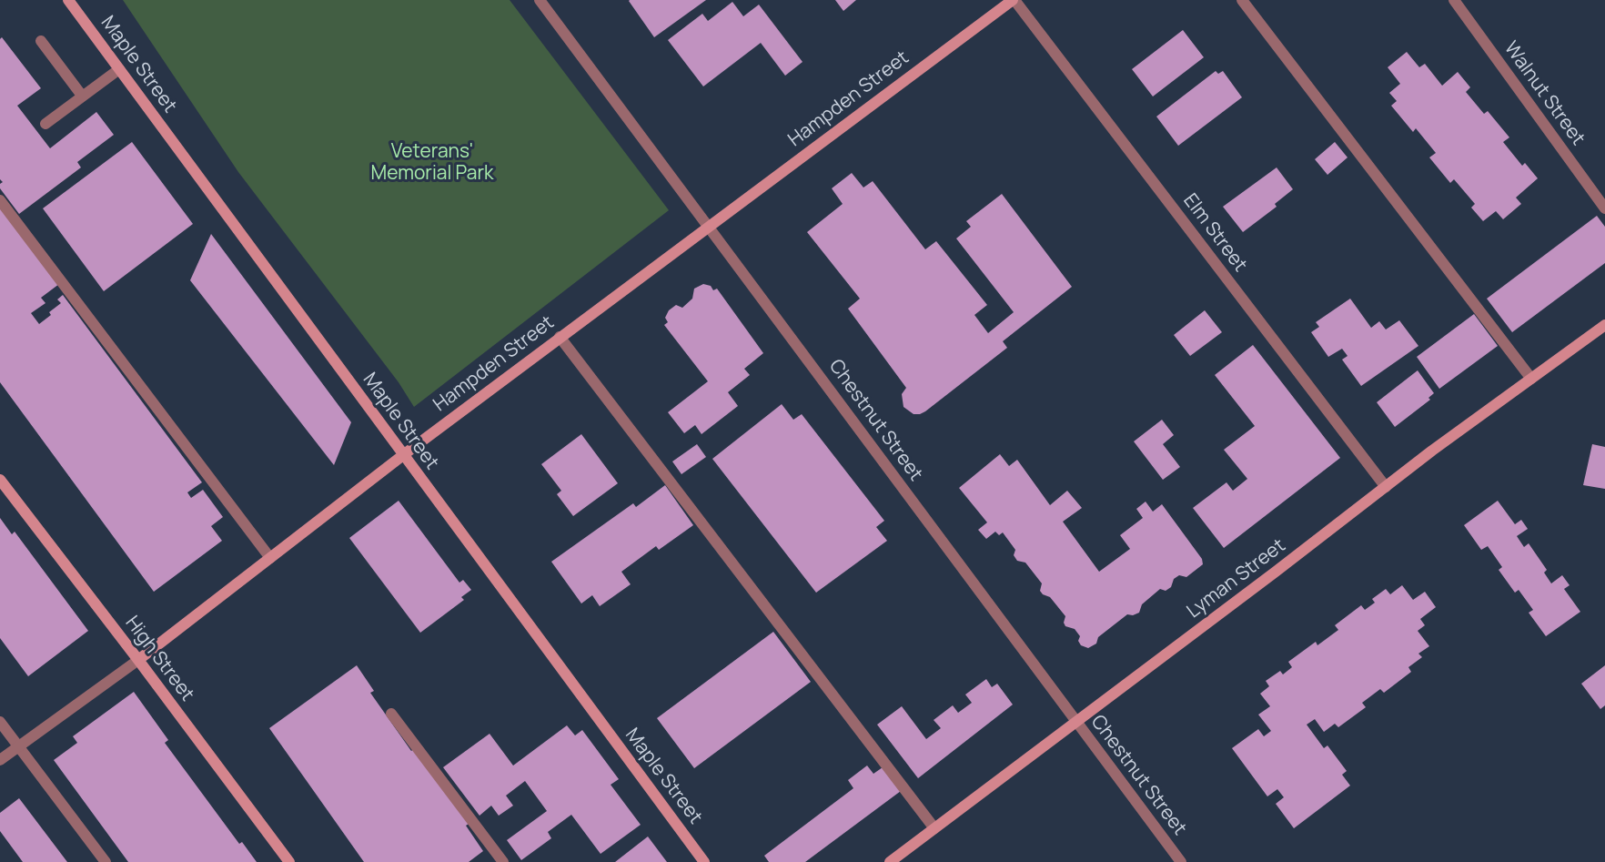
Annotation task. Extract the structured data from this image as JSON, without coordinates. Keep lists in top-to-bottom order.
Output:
{
  "streets": {
    "main road": [
      "Maple Street",
      "Hampden Street",
      "Lyman Street",
      "High Street"
    ],
    "street": ["Walnut Street", "Elm Street", "Chestnut Street"]
  },
  "crossings": [
    ["Maple Street", "Hampden Street"],
    ["Hampden Street", "Elm Street"],
    ["Hampden Street", "Chestnut Street"],
    ["Hampden Street", "High Street"],
    ["Elm Street", "Lyman Street"],
    ["Chestnut Street", "Lyman Street"]
  ],
  "parks": ["Veterans' Memorial Park"]
}
